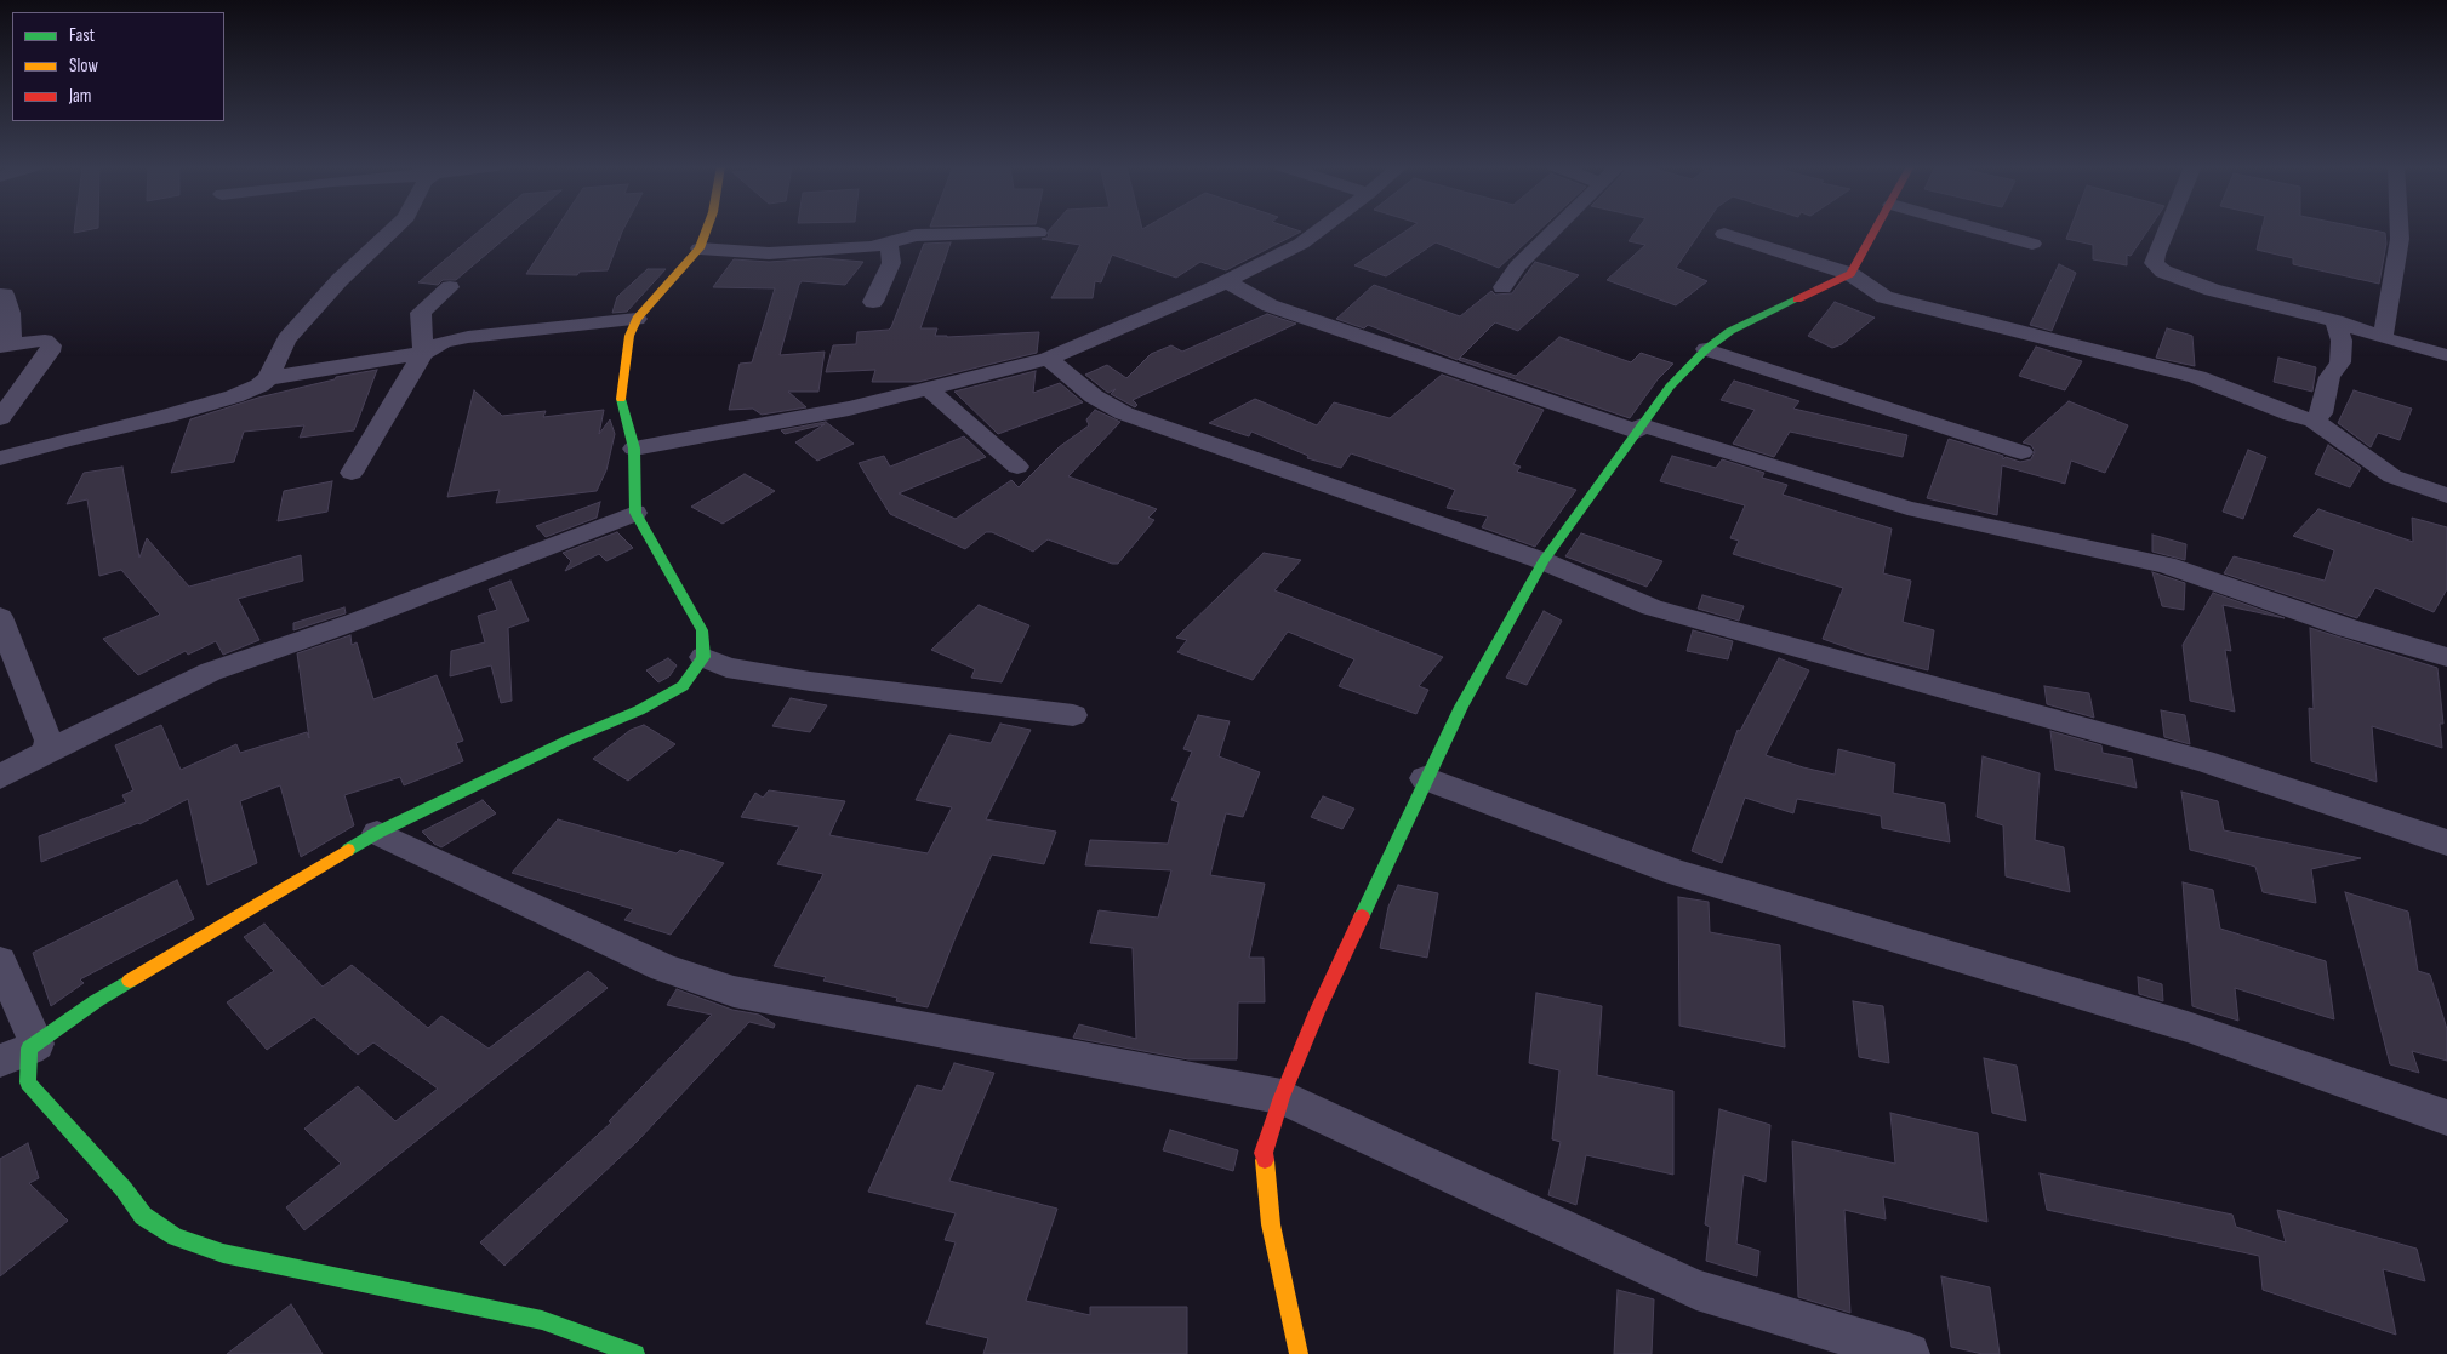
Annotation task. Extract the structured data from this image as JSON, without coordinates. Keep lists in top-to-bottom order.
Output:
{
  "legend": ["Fast", "Slow", "Jam"]
}
